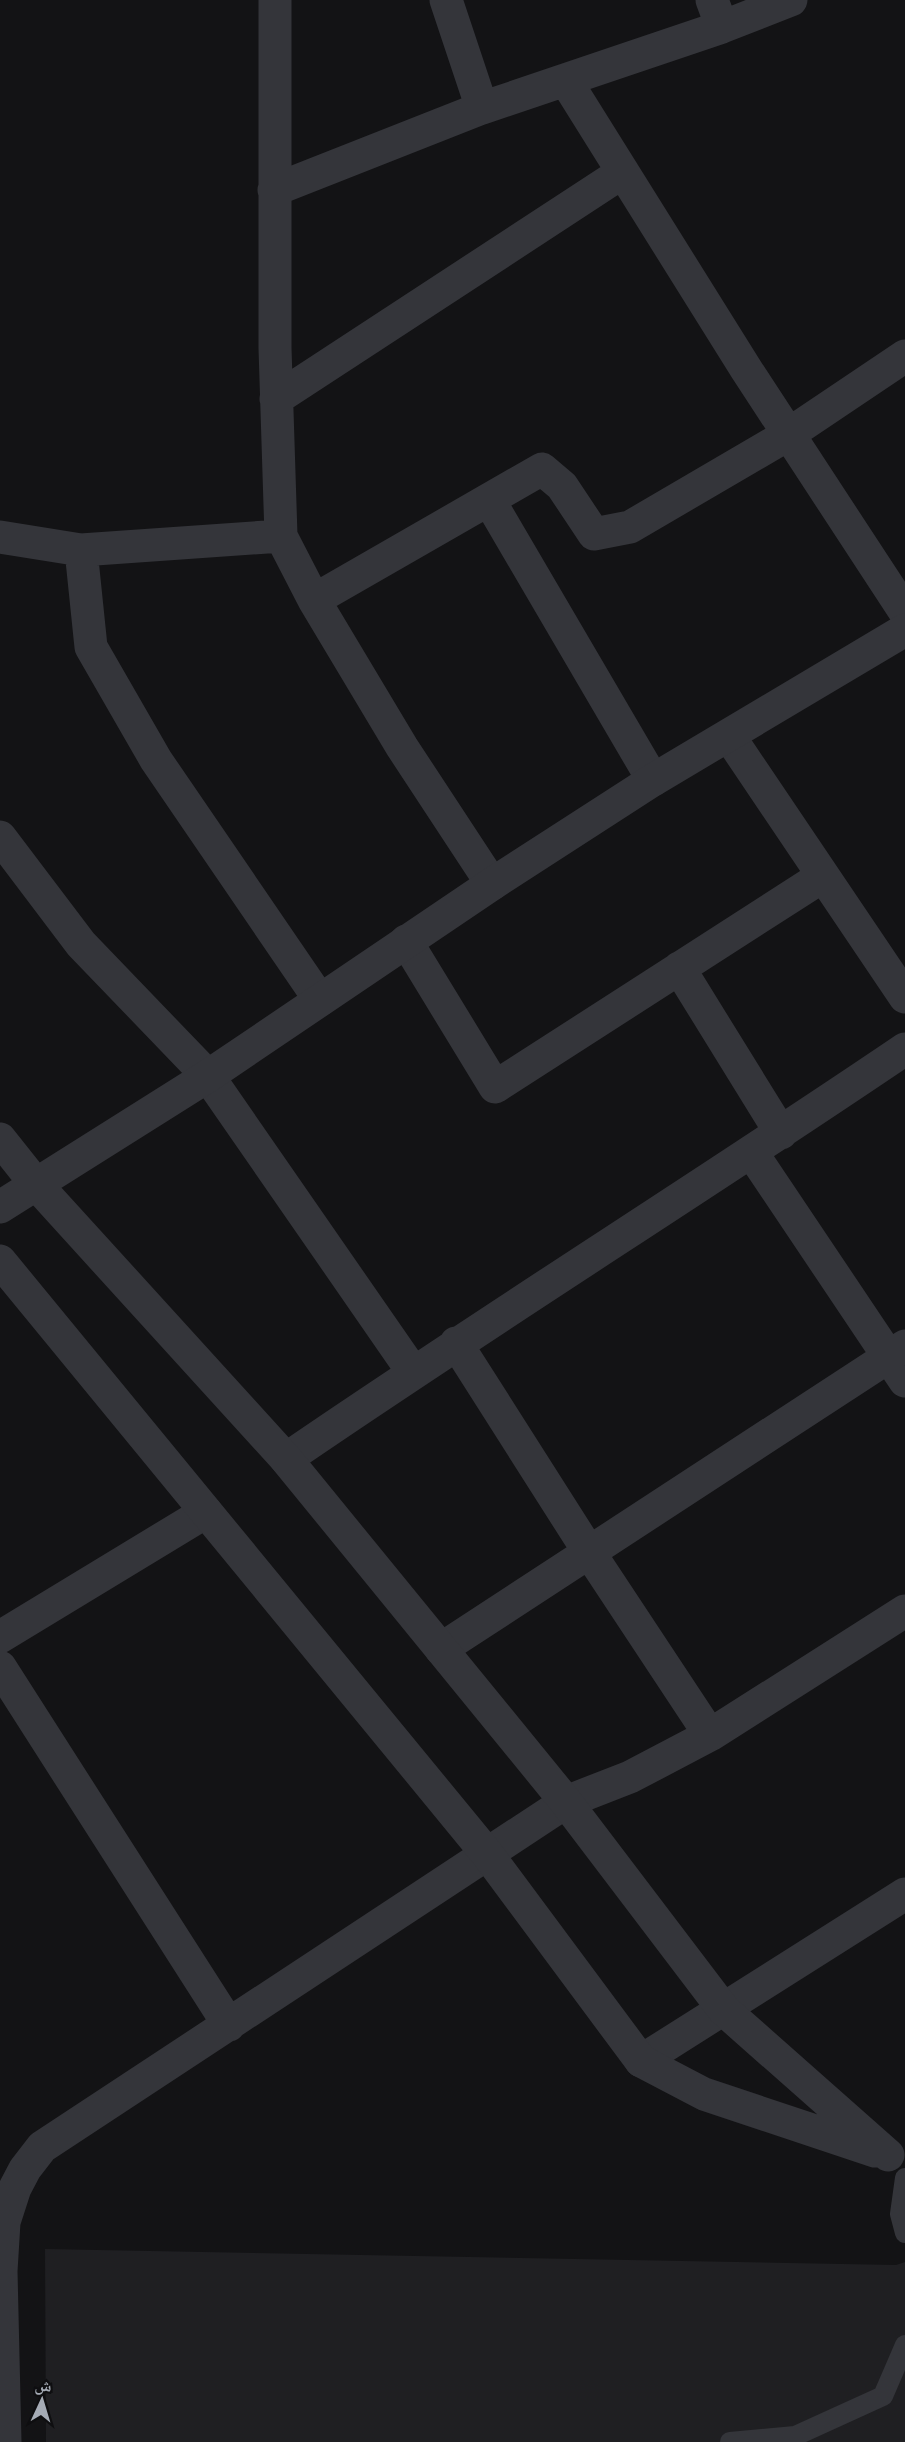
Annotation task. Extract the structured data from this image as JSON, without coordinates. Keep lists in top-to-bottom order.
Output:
{
  "north": "top"
}
